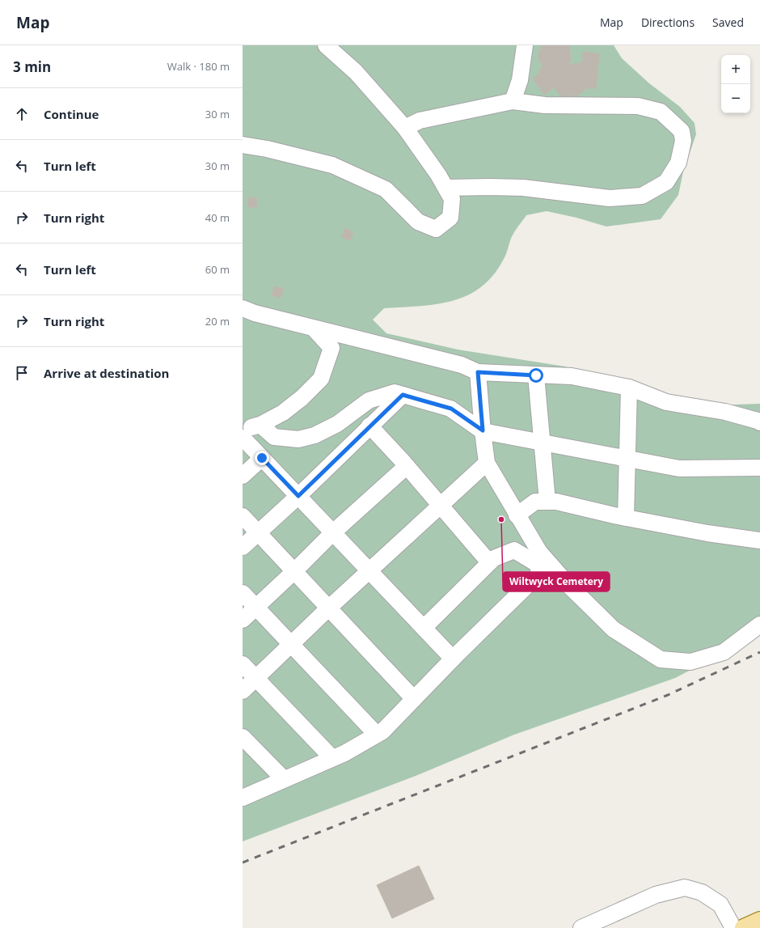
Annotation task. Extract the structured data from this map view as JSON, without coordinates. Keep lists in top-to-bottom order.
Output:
{
  "places": ["Wiltwyck Cemetery"],
  "page": {
    "header": "Map",
    "nav": ["Map", "Directions", "Saved"],
    "heading": ["3 min", "Walk · 180 m"],
    "map_buttons": ["+", "−"],
    "list": [
      ["Continue", "30 m"],
      ["Turn left", "30 m"],
      ["Turn right", "40 m"],
      ["Turn left", "60 m"],
      ["Turn right", "20 m"],
      "Arrive at destination"
    ]
  }
}
